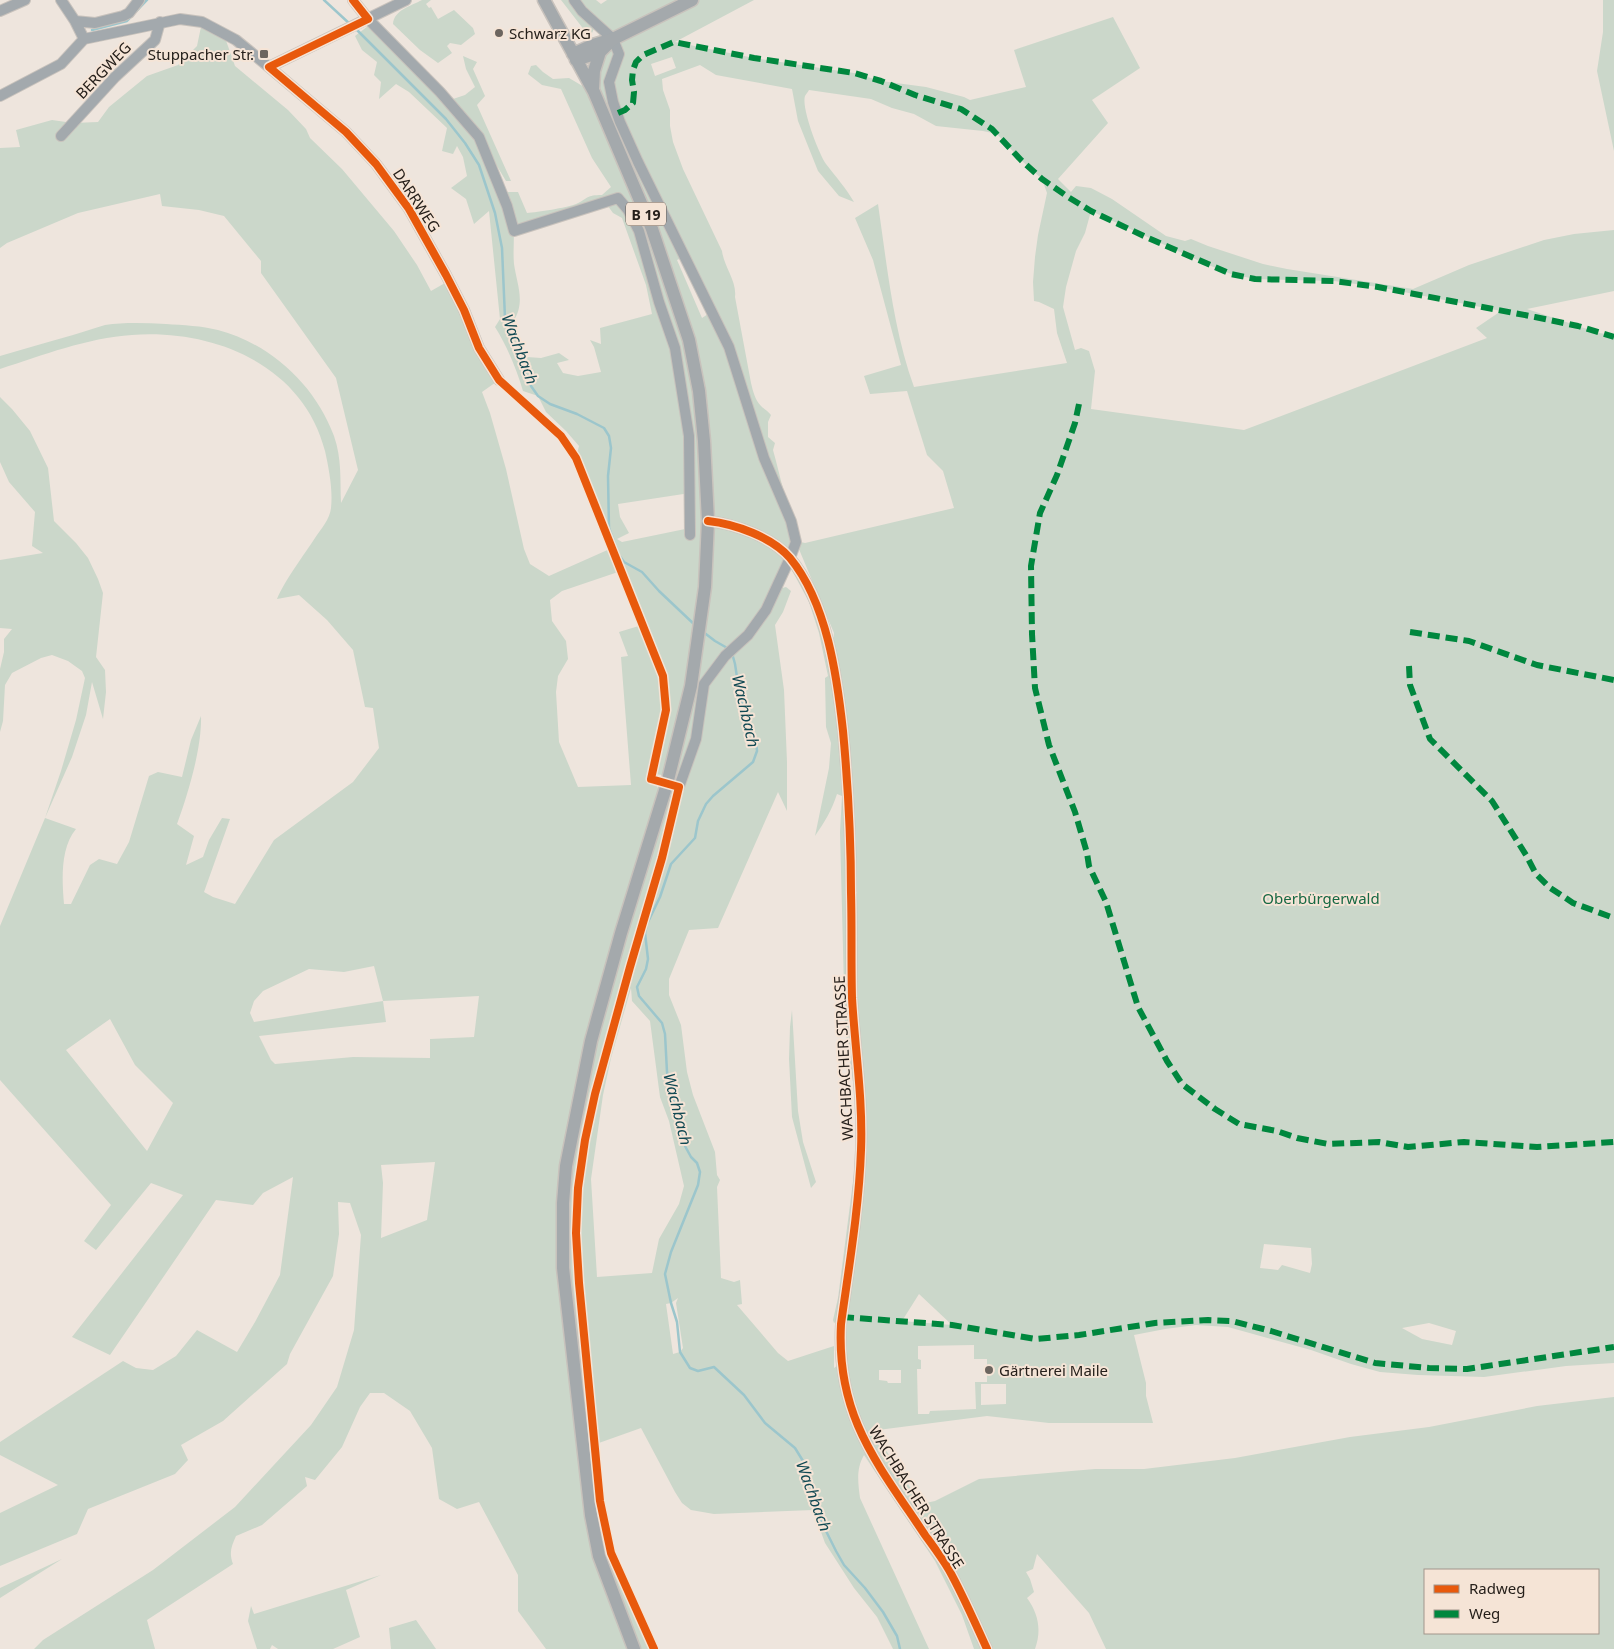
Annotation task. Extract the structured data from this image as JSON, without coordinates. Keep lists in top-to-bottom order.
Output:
{
  "streets": {
    "main road": ["B 19"],
    "street": ["BERGWEG", "DARRWEG", "WACHBACHER STRASSE"]
  },
  "crossings": [
    ["BERGWEG", "DARRWEG"],
    ["B 19", "WACHBACHER STRASSE"]
  ],
  "water": ["Wachbach"],
  "parks": ["Oberbürgerwald"],
  "places": {
    "other": ["Schwarz KG", "Gärtnerei Maile"],
    "transit": ["Stuppacher Str."]
  },
  "legend": ["Radweg", "Weg"]
}
